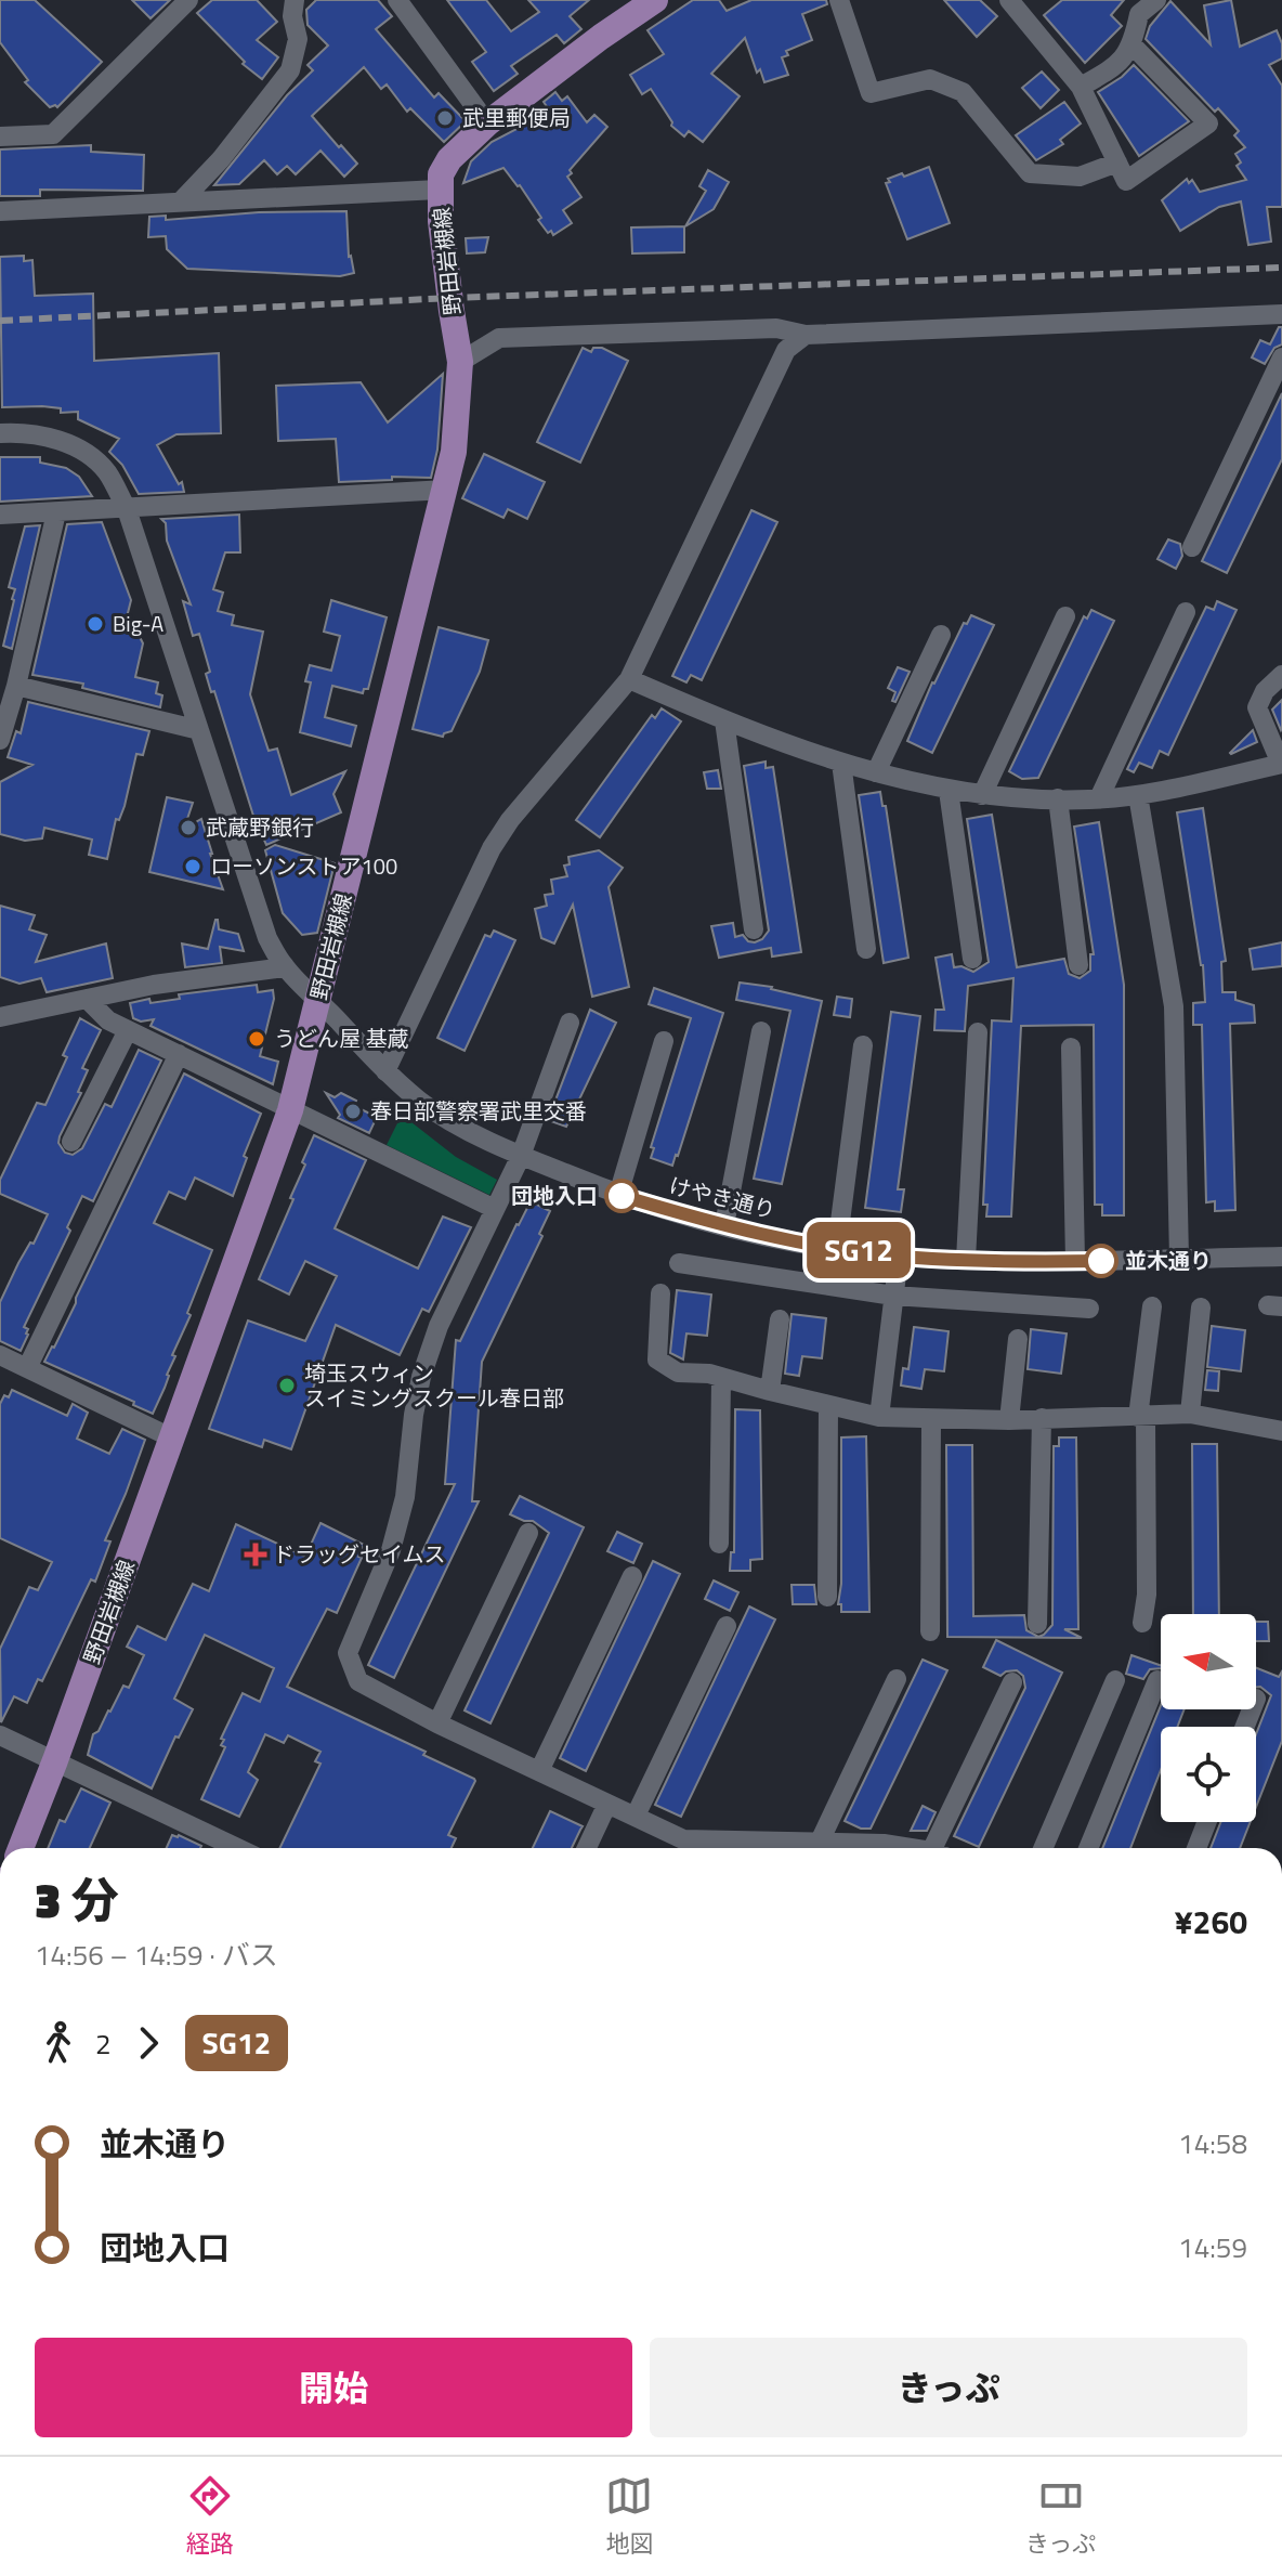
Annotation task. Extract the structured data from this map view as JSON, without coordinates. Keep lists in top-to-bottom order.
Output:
{
  "streets": {
    "main road": ["野田岩槻線"],
    "street": ["けやき通り"]
  },
  "crossings": [
    ["野田岩槻線", "けやき通り"]
  ],
  "places": {
    "other": [
      "武里郵便局",
      "Big-A",
      "武蔵野銀行",
      "ローソンストア100",
      "うどん屋 基蔵",
      "春日部警察署武里交番",
      "団地入口",
      "並木通り",
      "埼玉スウィン スイミングスクール春日部"
    ],
    "health": ["ドラッグセイムス"]
  },
  "lines": ["bus line SG12"],
  "north": "left",
  "page": {
    "on_map": "SG12",
    "heading": ["3 分", "14:56 – 14:59 · バス", "¥260"],
    "legs": ["2", "SG12"],
    "list": [
      {
        "name": "並木通り",
        "value": "14:58"
      },
      {
        "name": "団地入口",
        "value": "14:59"
      }
    ],
    "buttons": ["開始", "きっぷ"],
    "tabs": ["経路", "地図", "きっぷ"]
  }
}
